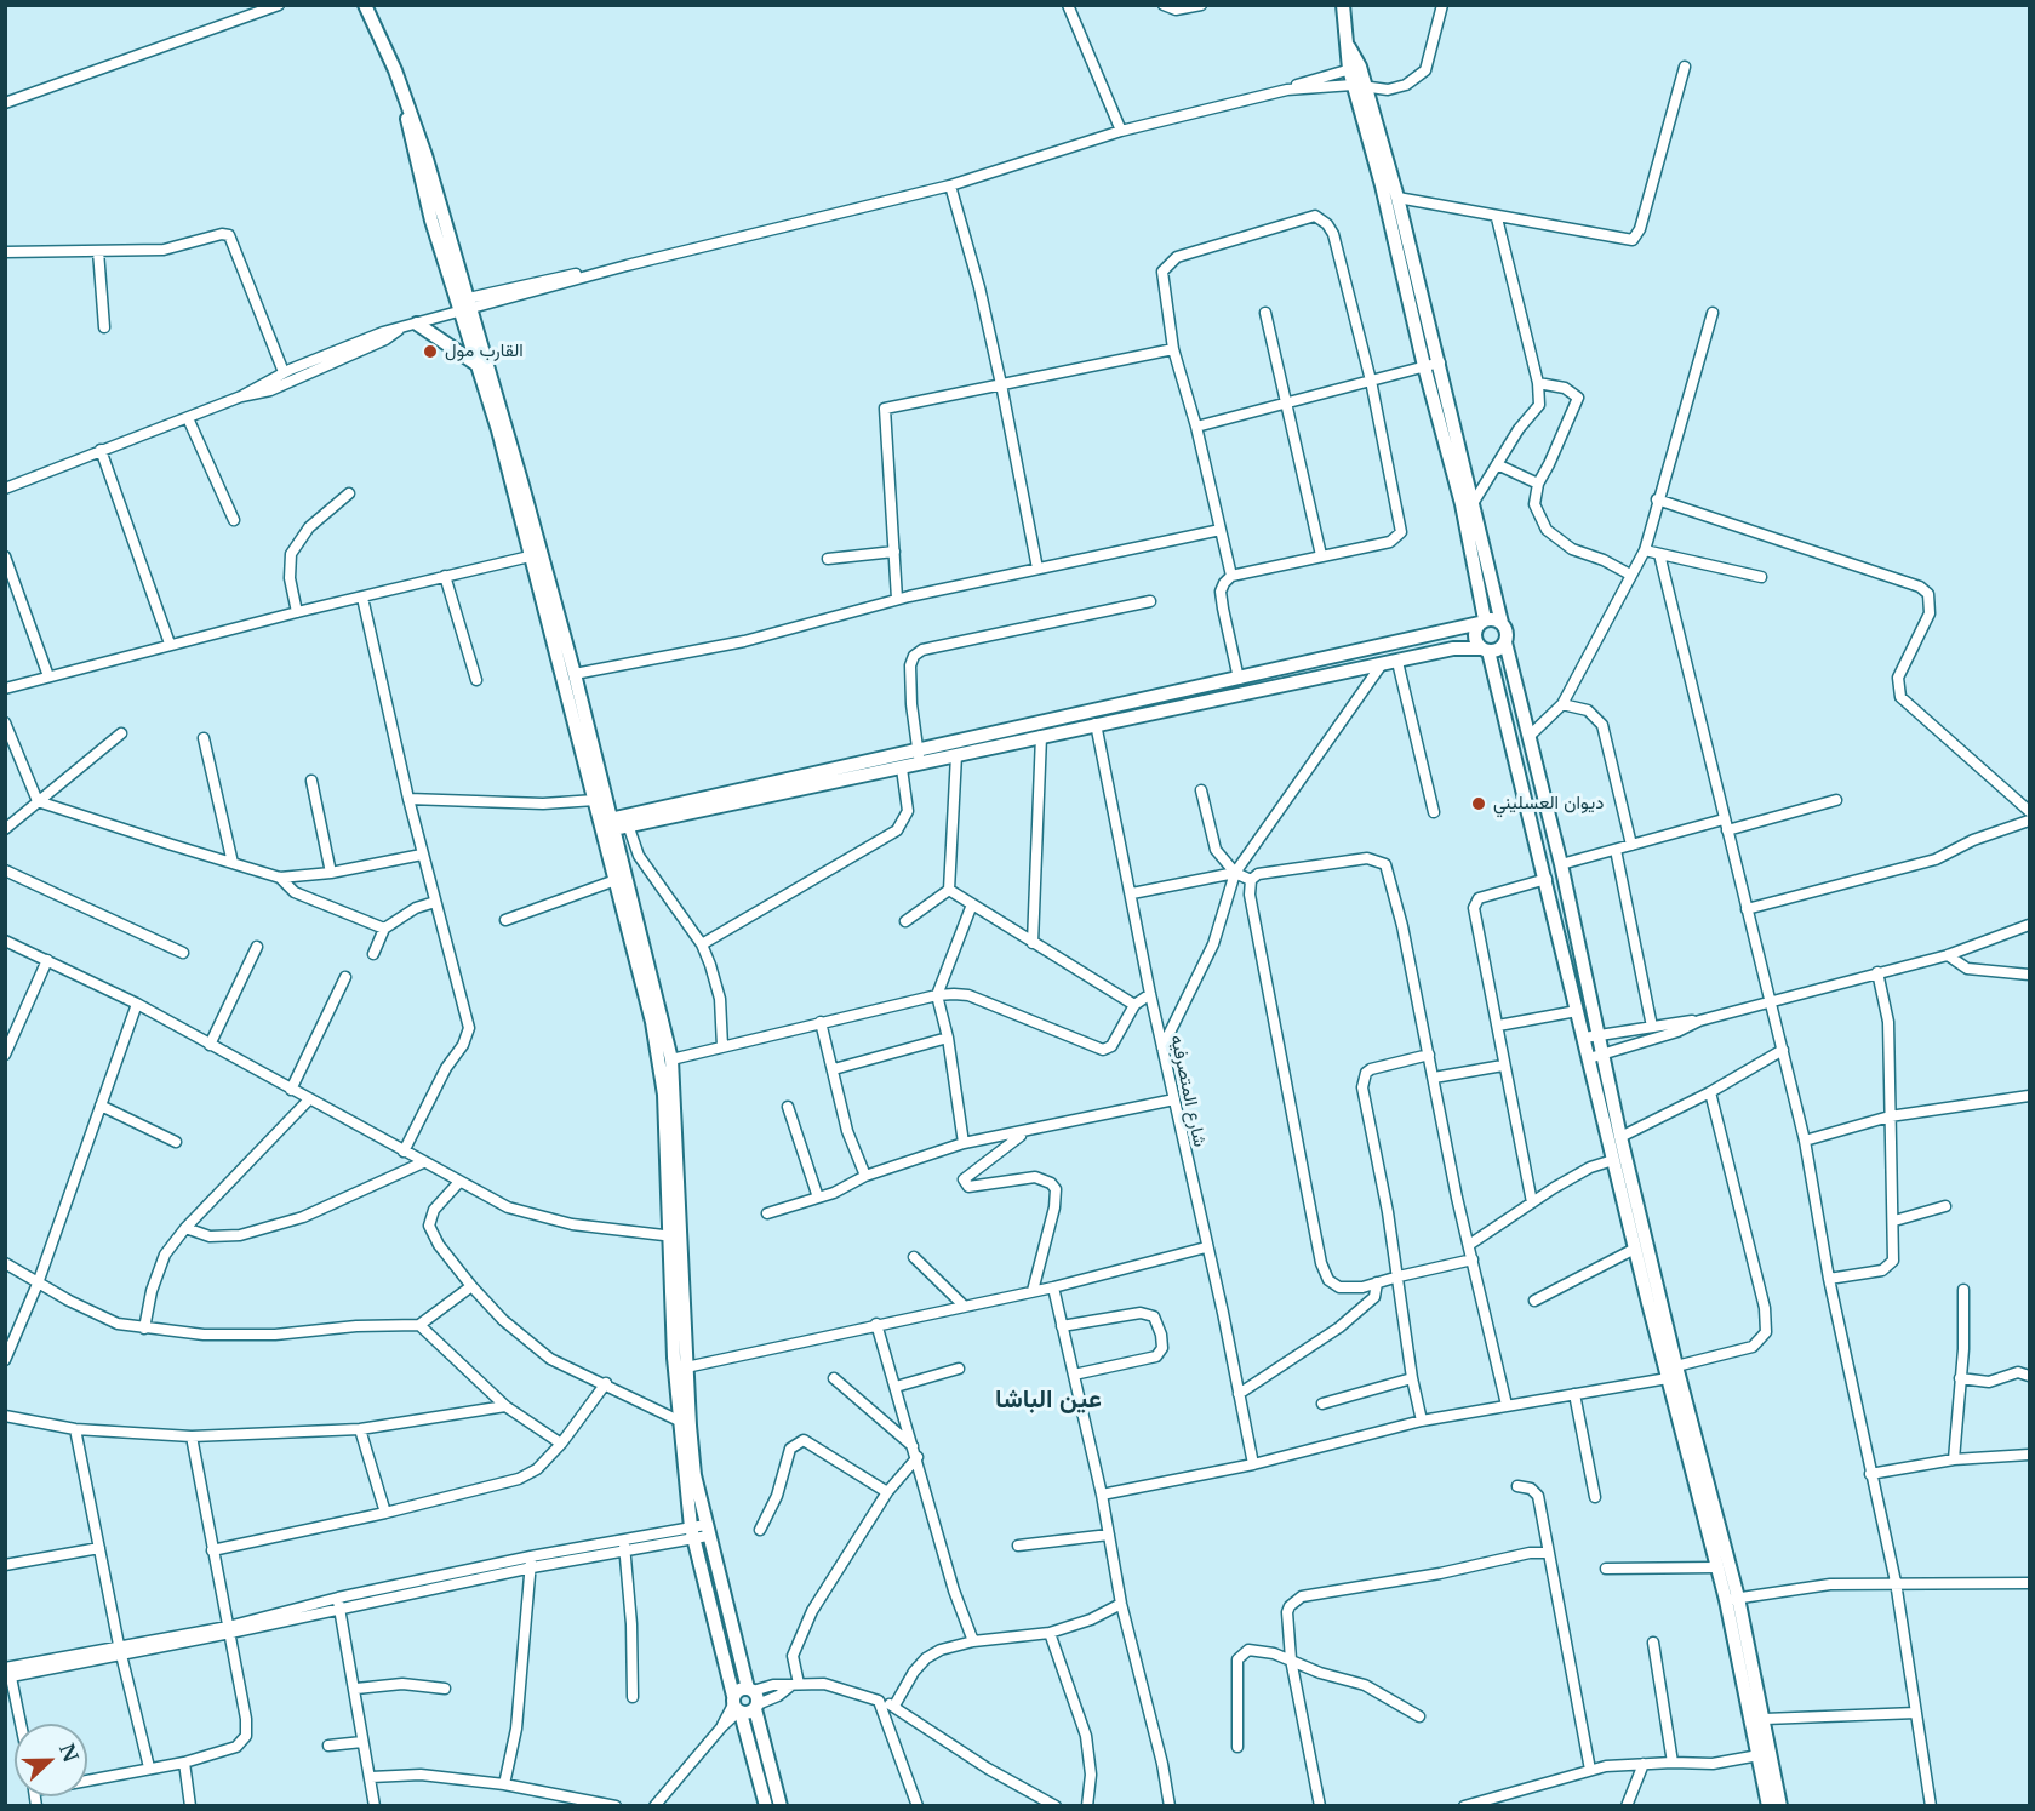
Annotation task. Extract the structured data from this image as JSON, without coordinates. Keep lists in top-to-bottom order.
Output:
{
  "streets": {
    "street": ["شارع المتصرفيه"]
  },
  "districts": ["عين الباشا"],
  "places": ["القارب مول", "ديوان العسليني"],
  "north": "right"
}
